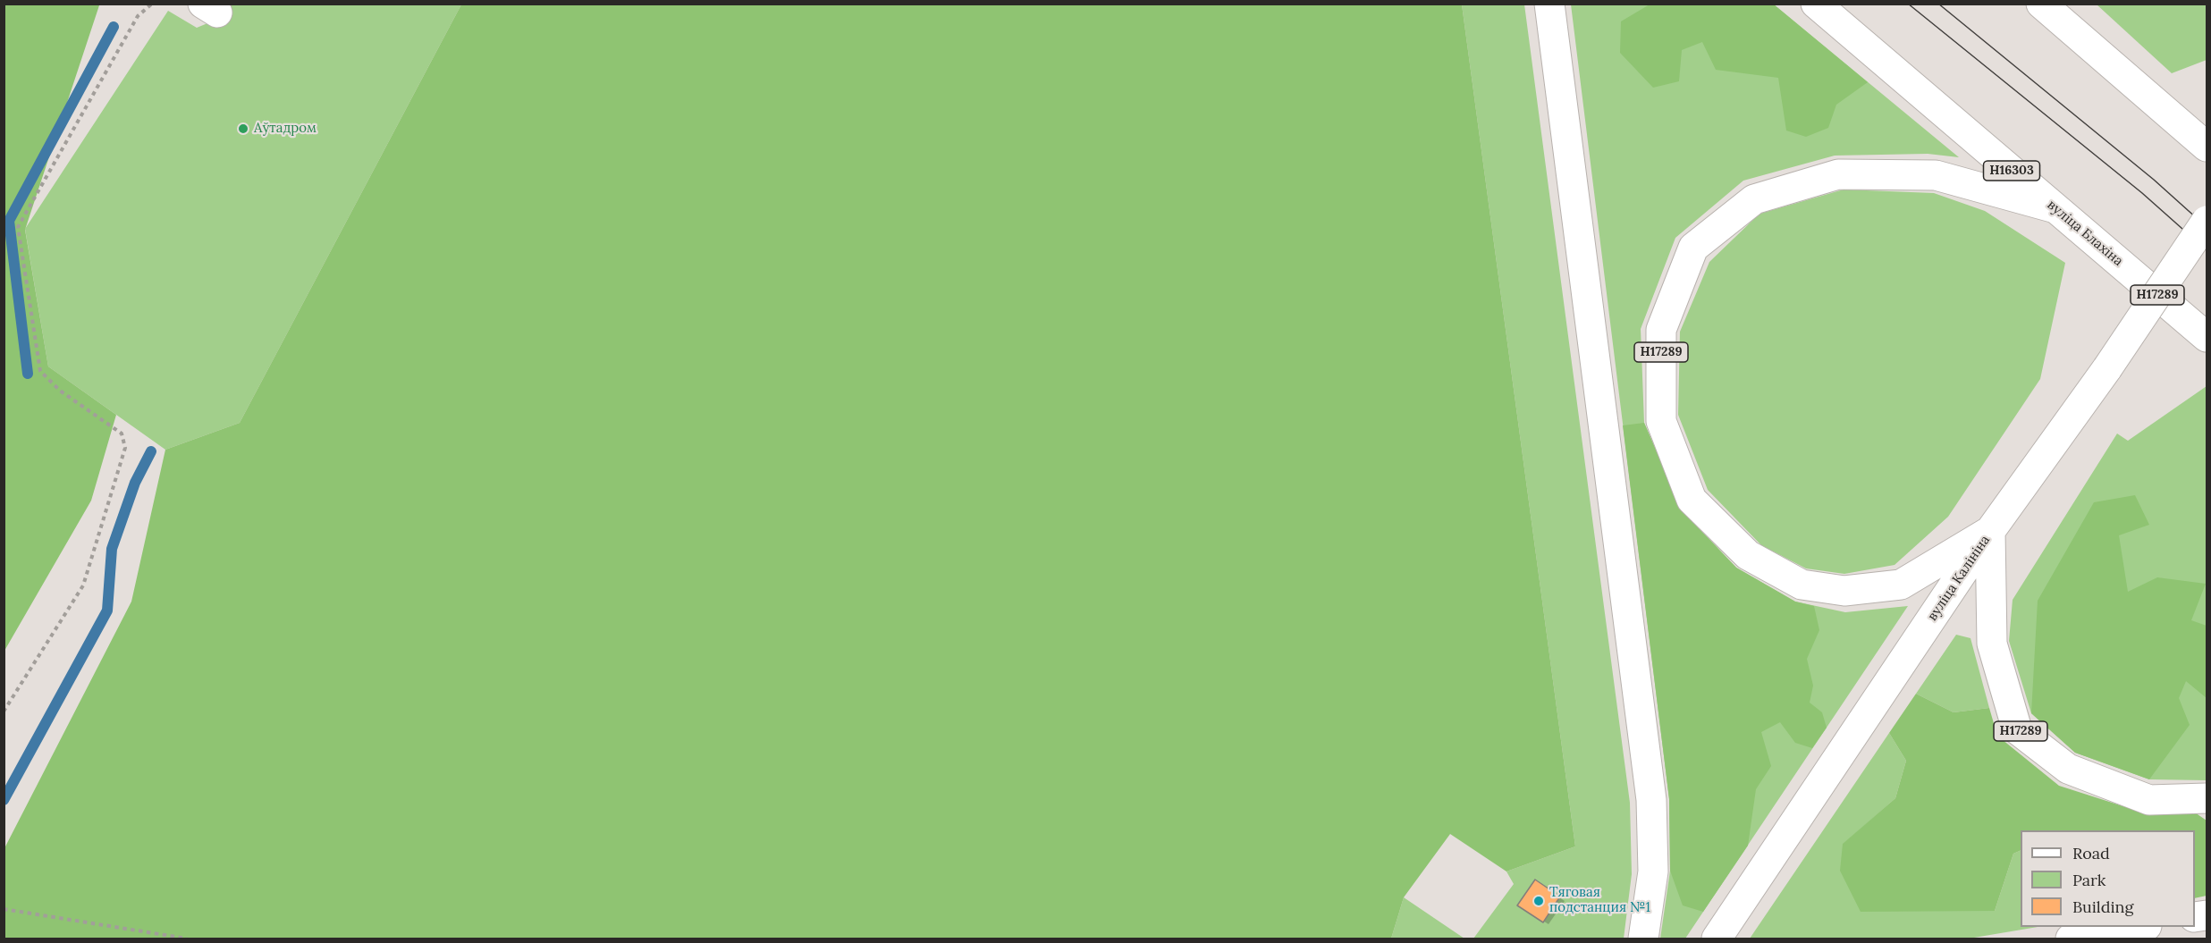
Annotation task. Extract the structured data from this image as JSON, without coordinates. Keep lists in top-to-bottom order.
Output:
{
  "streets": {
    "main road": [
      "Н16303",
      "вуліца Блахіна",
      "Н17289",
      "вуліца Калініна"
    ]
  },
  "crossings": [
    ["вуліца Блахіна", "Н17289"],
    ["Н17289", "вуліца Калініна"]
  ],
  "places": ["Аўтадром", "Тяговая подстанция №1"],
  "legend": ["Road", "Park", "Building"]
}
